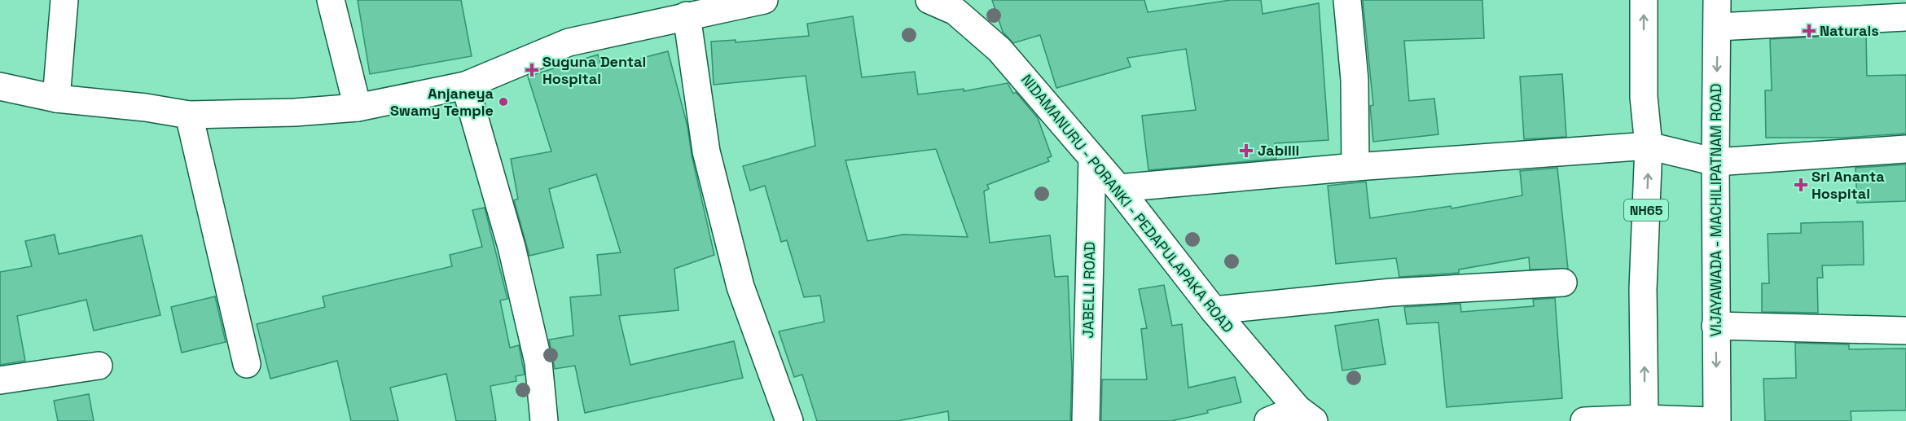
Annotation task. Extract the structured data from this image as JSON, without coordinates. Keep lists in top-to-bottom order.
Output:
{
  "streets": {
    "main road": [
      "NIDAMANURU - PORANKI - PEDAPULAPAKA ROAD",
      "NH65",
      "VIJAYAWADA - MACHILIPATNAM ROAD",
      "JABELLI ROAD"
    ]
  },
  "crossings": [
    ["NIDAMANURU - PORANKI - PEDAPULAPAKA ROAD", "JABELLI ROAD"]
  ],
  "places": {
    "health": [
      "Naturals",
      "Suguna Dental Hospital",
      "Jabilli",
      "Sri Ananta Hospital"
    ],
    "other": ["Anjaneya Swamy Temple"]
  }
}
